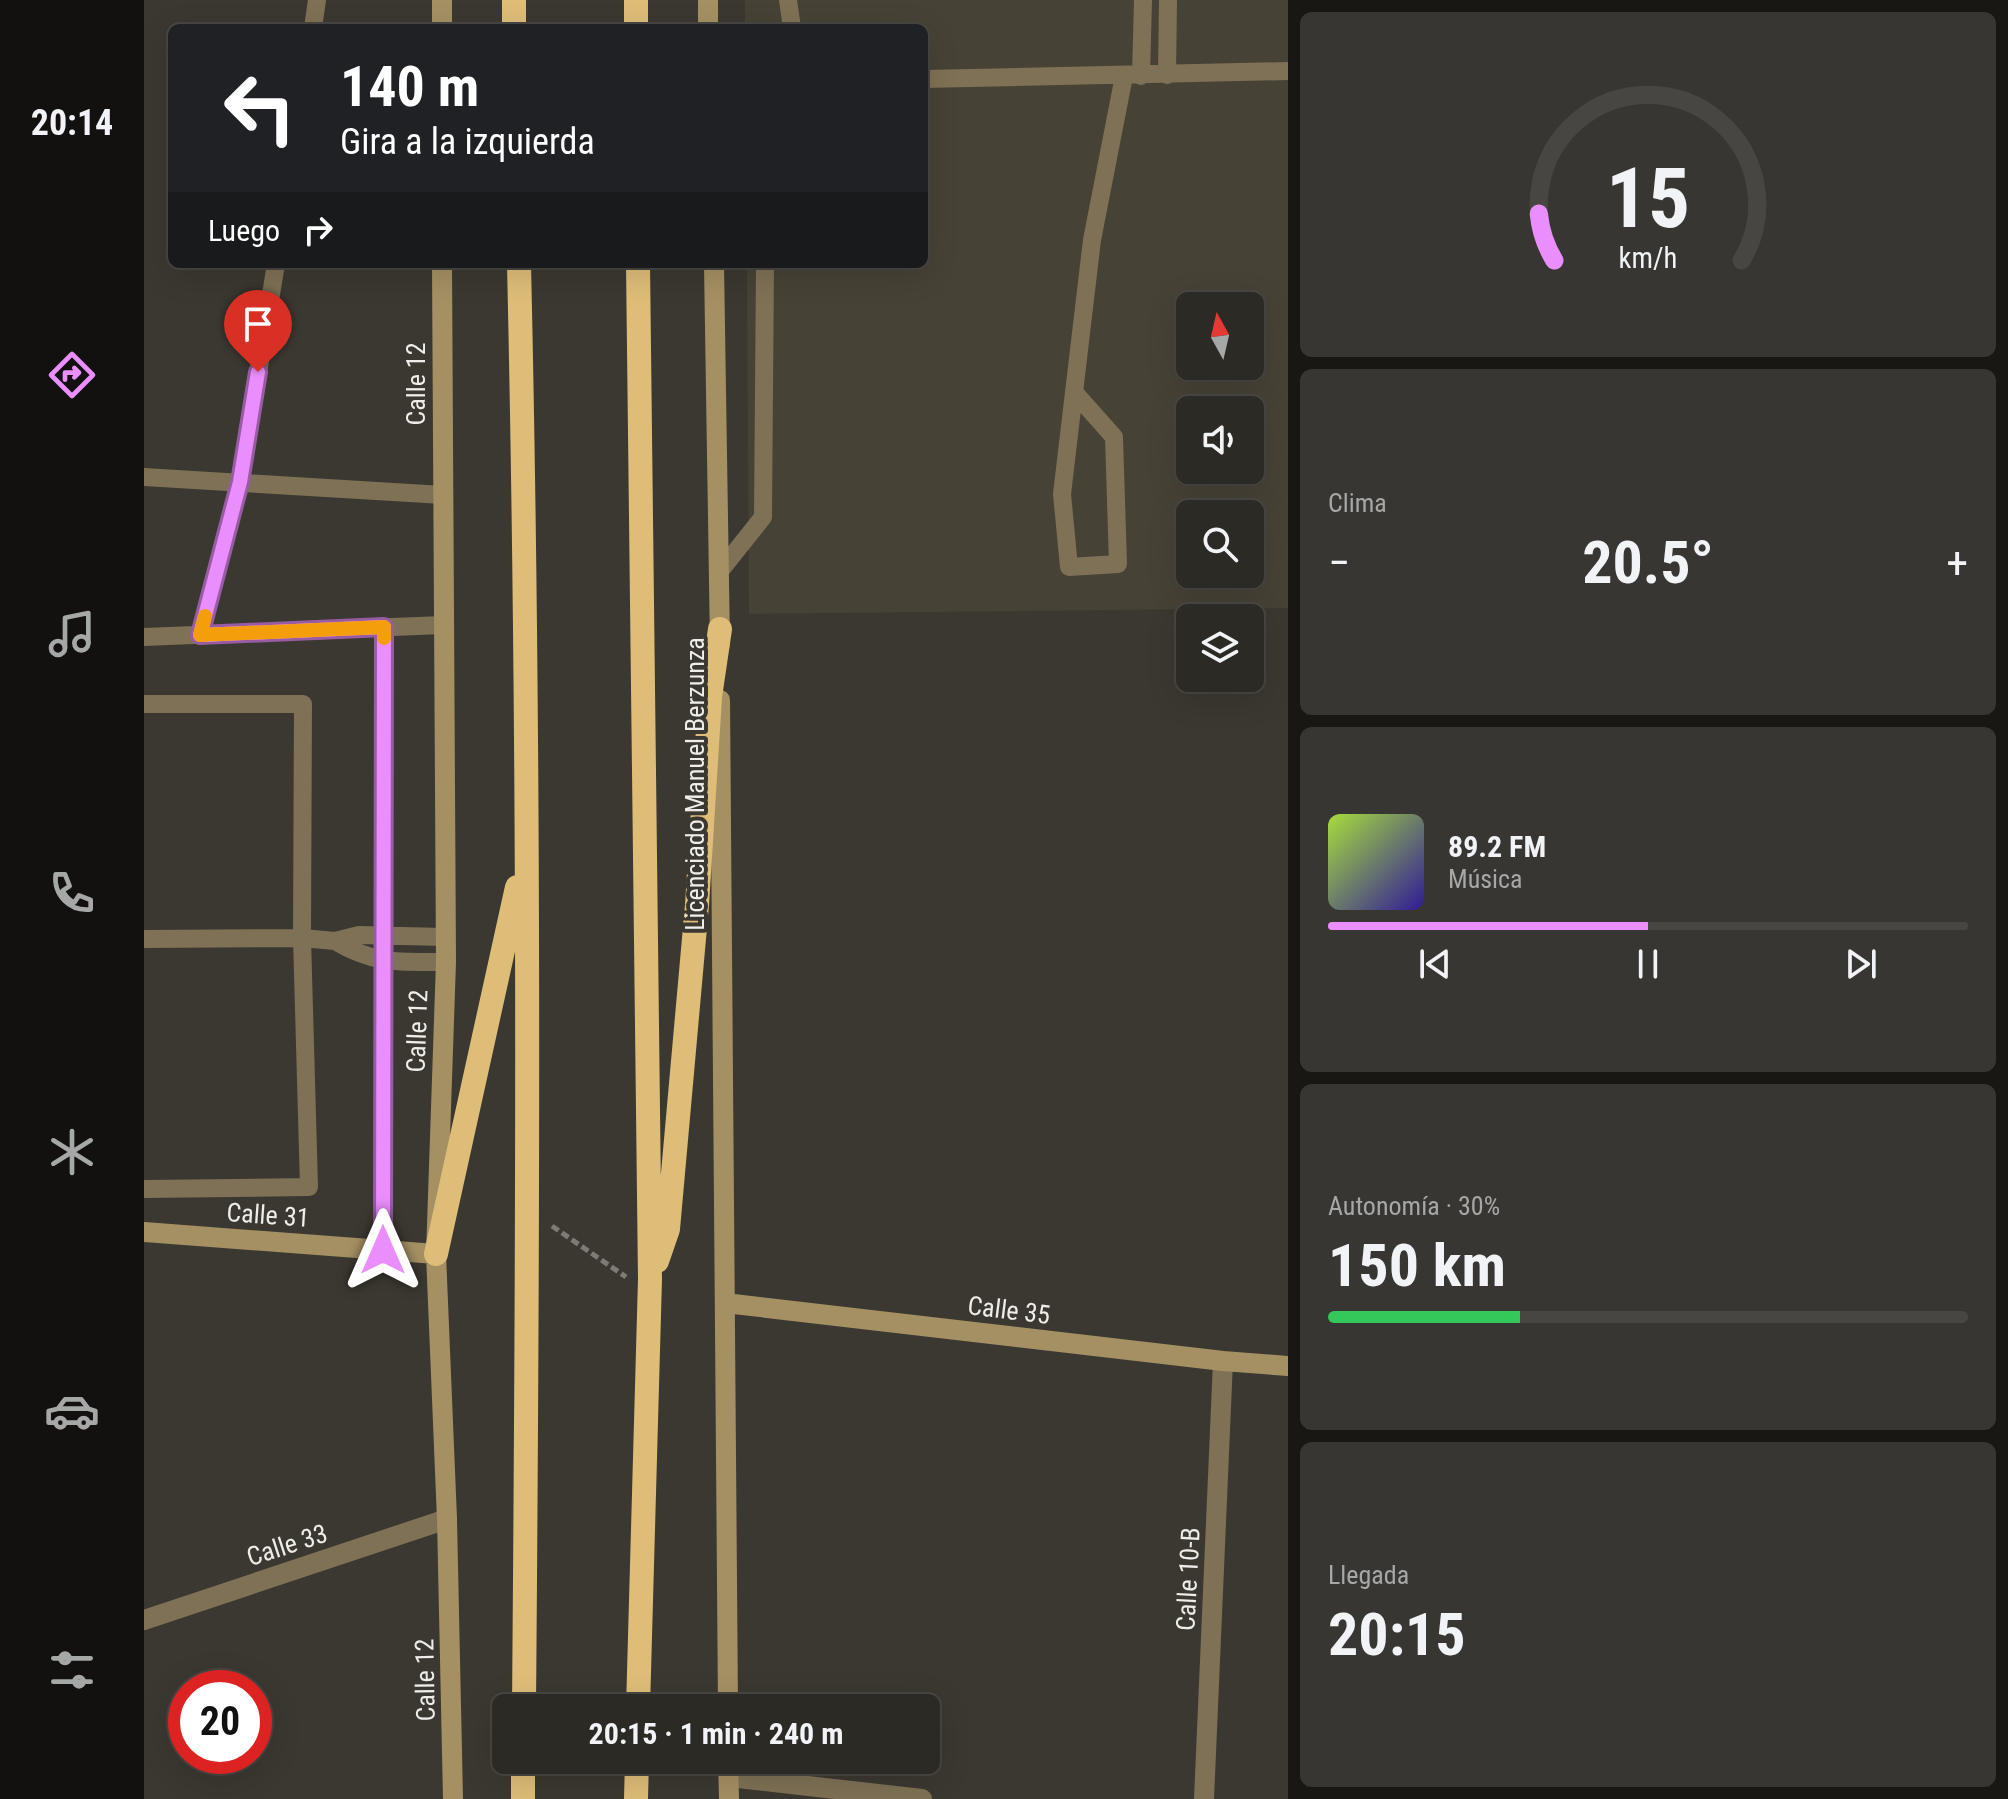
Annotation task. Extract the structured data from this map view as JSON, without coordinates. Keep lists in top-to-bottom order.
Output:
{
  "streets": {
    "main road": [
      "Calle 12",
      "Licenciado Manuel Berzunza",
      "Calle 31",
      "Calle 35"
    ],
    "street": ["Calle 33", "Calle 10-B"]
  },
  "crossings": [
    ["Calle 12", "Calle 31"],
    ["Calle 12", "Calle 33"],
    ["Licenciado Manuel Berzunza", "Calle 35"],
    ["Calle 35", "Calle 10-B"]
  ],
  "north": "top",
  "page": {
    "tabs": "20:14",
    "turn": ["140 m", "Gira a la izquierda"],
    "then": "Luego",
    "tile": [
      "Clima",
      ["Autonomía · 30%", "150 km"],
      ["Llegada", "20:15"]
    ],
    "heat": ["−", "20.5°", "+"],
    "song": ["89.2 FM", "Música"],
    "limit": "20",
    "trip": "20:15 · 1 min · 240 m",
    "gauge": ["15", "km/h"]
  }
}
